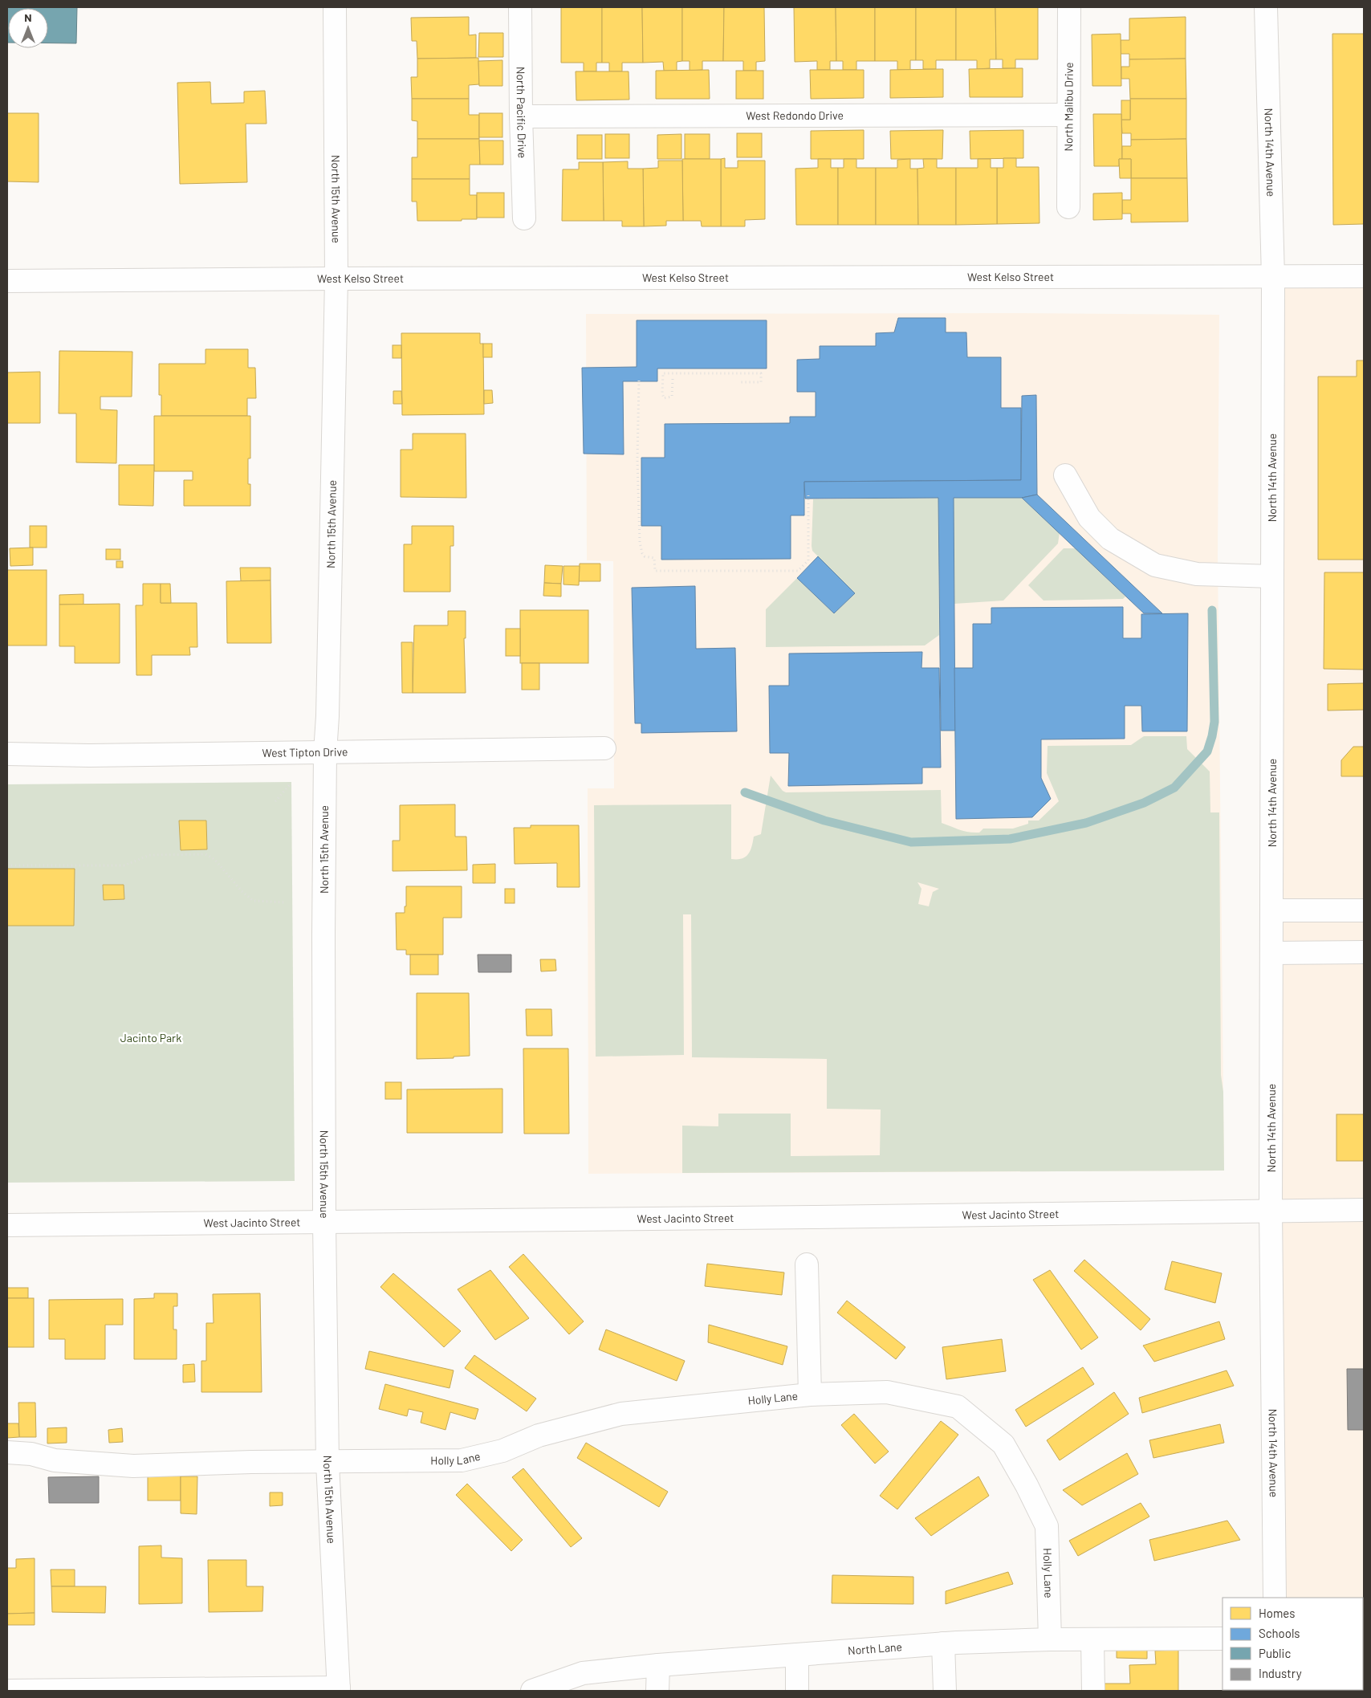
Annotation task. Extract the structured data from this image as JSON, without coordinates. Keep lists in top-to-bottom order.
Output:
{
  "streets": {
    "street": [
      "North Malibu Drive",
      "North Pacific Drive",
      "West Redondo Drive",
      "North 14th Avenue",
      "North 15th Avenue",
      "West Kelso Street",
      "West Tipton Drive",
      "West Jacinto Street",
      "Holly Lane",
      "North Lane"
    ]
  },
  "crossings": [
    ["North Malibu Drive", "West Redondo Drive"],
    ["North Pacific Drive", "West Redondo Drive"],
    ["North 14th Avenue", "West Kelso Street"],
    ["North 14th Avenue", "West Jacinto Street"],
    ["North 15th Avenue", "West Kelso Street"],
    ["North 15th Avenue", "West Tipton Drive"],
    ["North 15th Avenue", "West Jacinto Street"],
    ["North 15th Avenue", "Holly Lane"],
    ["Holly Lane", "North Lane"]
  ],
  "parks": ["Jacinto Park"],
  "legend": [
    "Homes",
    "Schools",
    "Public",
    "Industry"
  ],
  "north": "top"
}
